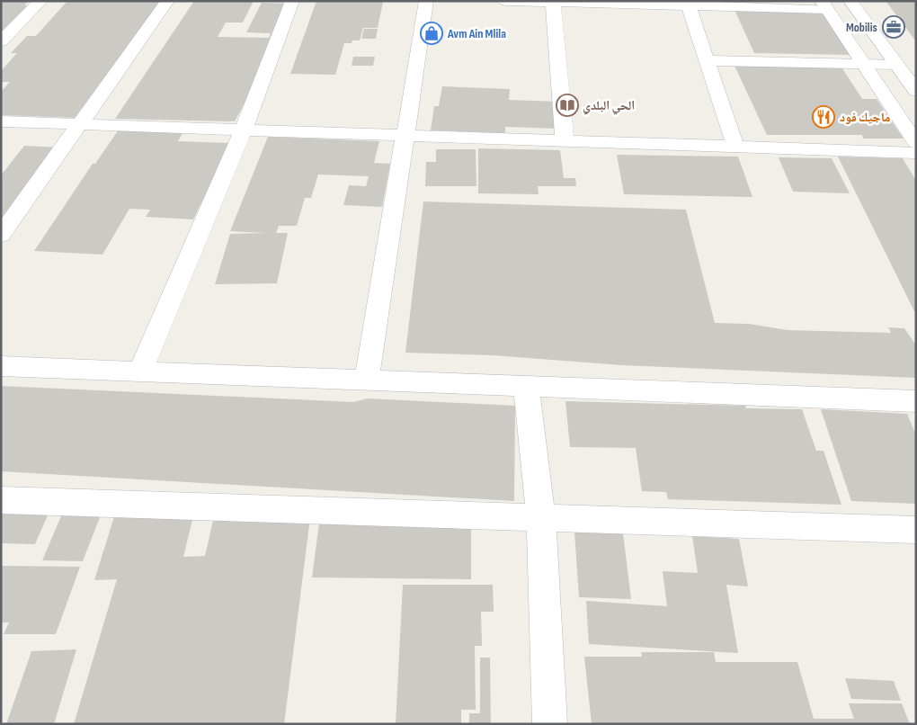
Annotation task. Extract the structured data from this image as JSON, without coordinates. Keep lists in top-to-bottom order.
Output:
{
  "places": {
    "office": ["Mobilis"],
    "shop": ["Avm Ain Mlila"],
    "library": ["الحي البلدي"],
    "restaurant": ["ماجيك فود"]
  }
}
